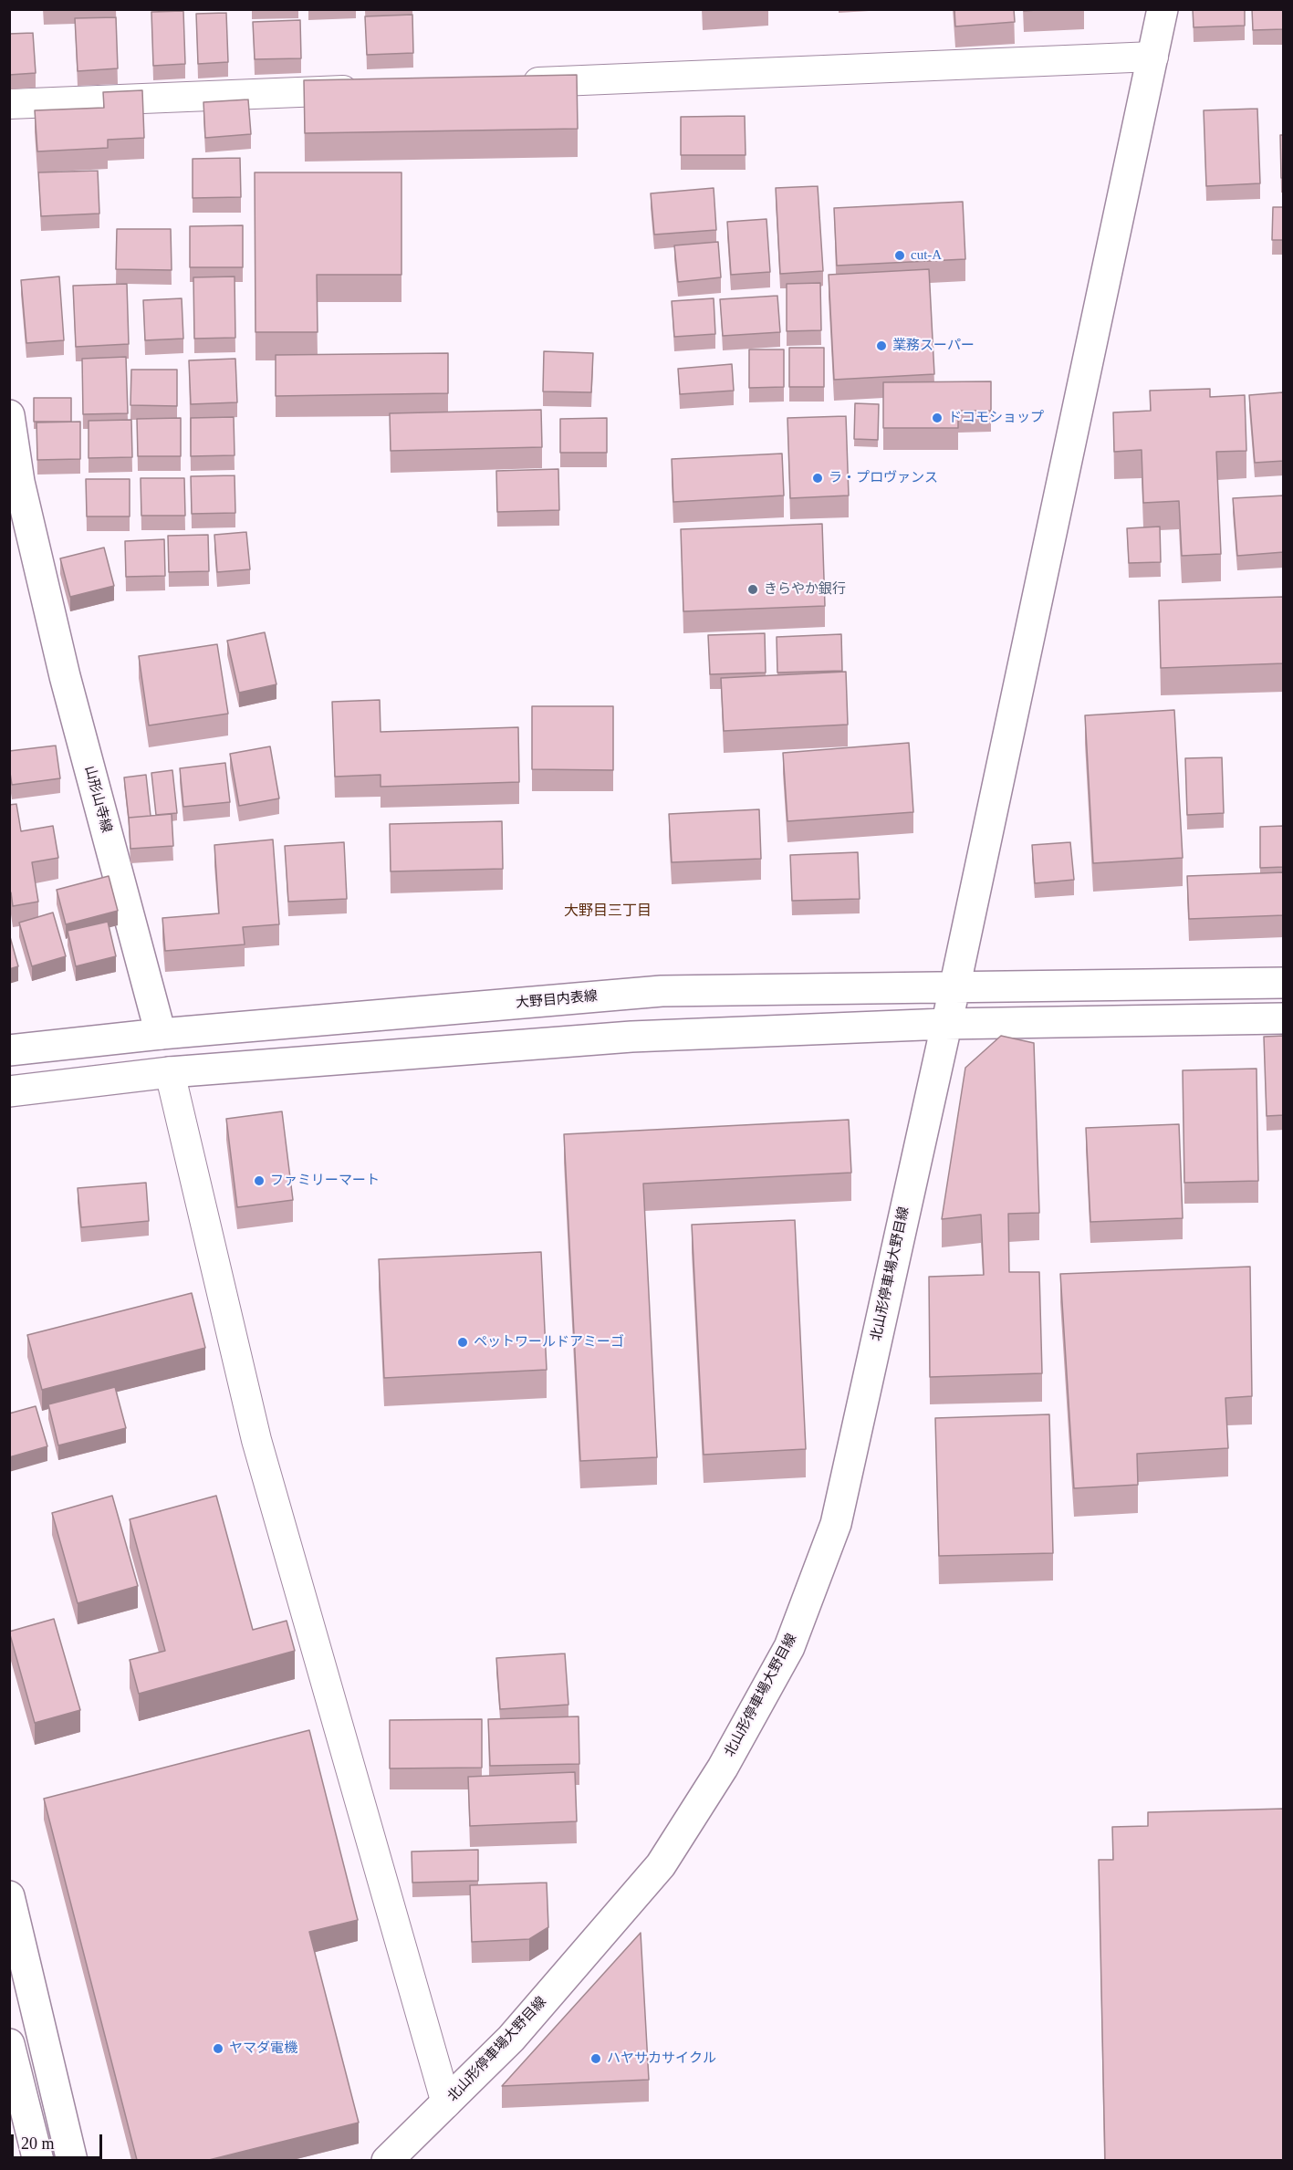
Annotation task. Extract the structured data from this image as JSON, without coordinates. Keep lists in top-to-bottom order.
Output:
{
  "streets": {
    "main road": ["山形山寺線", "大野目内表線", "北山形停車場大野目線"]
  },
  "crossings": [
    ["山形山寺線", "大野目内表線"],
    ["大野目内表線", "北山形停車場大野目線"]
  ],
  "districts": ["大野目三丁目"],
  "places": [
    "cut-A",
    "業務スーパー",
    "ドコモショップ",
    "ラ・プロヴァンス",
    "きらやか銀行",
    "ファミリーマート",
    "ペットワールドアミーゴ",
    "ヤマダ電機",
    "ハヤサカサイクル"
  ],
  "scale_bar": "20 m"
}
